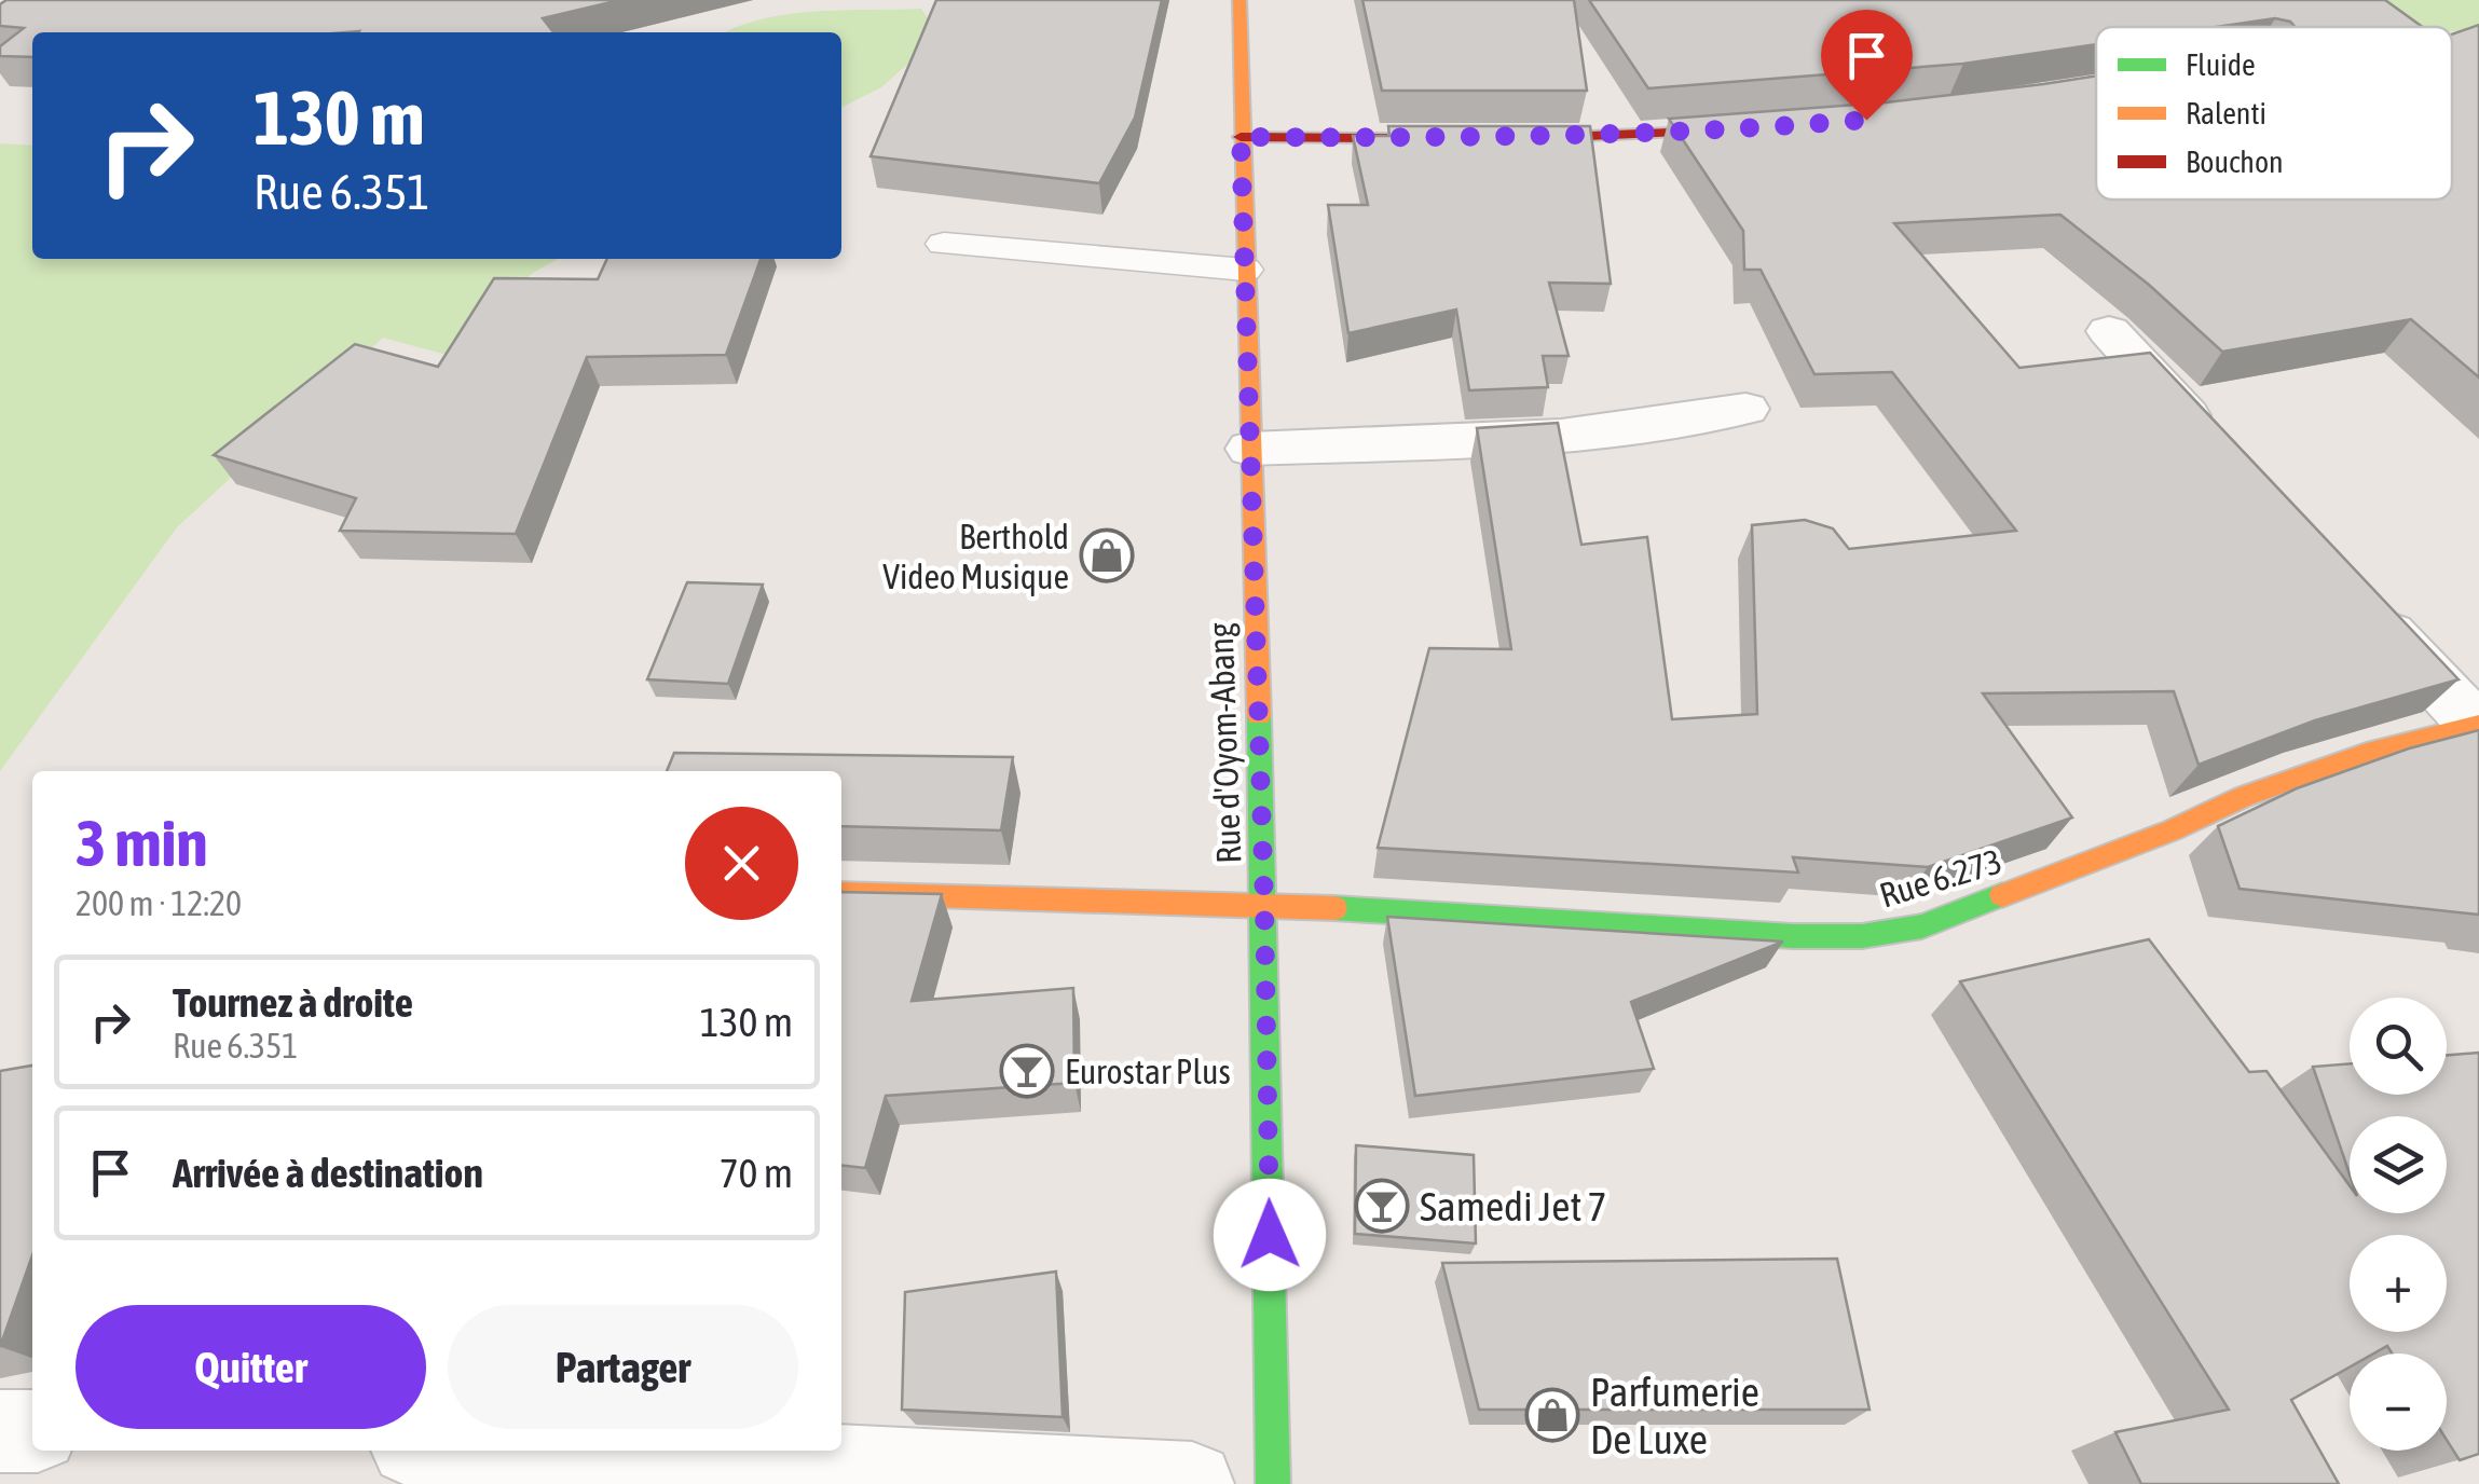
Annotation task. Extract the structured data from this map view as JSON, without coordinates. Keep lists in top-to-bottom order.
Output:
{
  "streets": {
    "street": ["Rue d'Oyom-Abang", "Rue 6.273"]
  },
  "crossings": [
    ["Rue d'Oyom-Abang", "Rue 6.273"]
  ],
  "places": {
    "shop": ["Berthold Video Musique", "Parfumerie De Luxe"],
    "bar": ["Eurostar Plus", "Samedi Jet 7"]
  },
  "legend": ["Fluide", "Ralenti", "Bouchon"],
  "page": {
    "turn": ["130 m", "Rue 6.351"],
    "heading": ["3 min", "200 m · 12:20"],
    "list": [
      {
        "name": "Tournez à droite",
        "note": "Rue 6.351",
        "value": "130 m"
      },
      {
        "name": "Arrivée à destination",
        "value": "70 m"
      }
    ],
    "map_buttons": ["+", "−"],
    "buttons": ["Quitter", "Partager"]
  }
}
